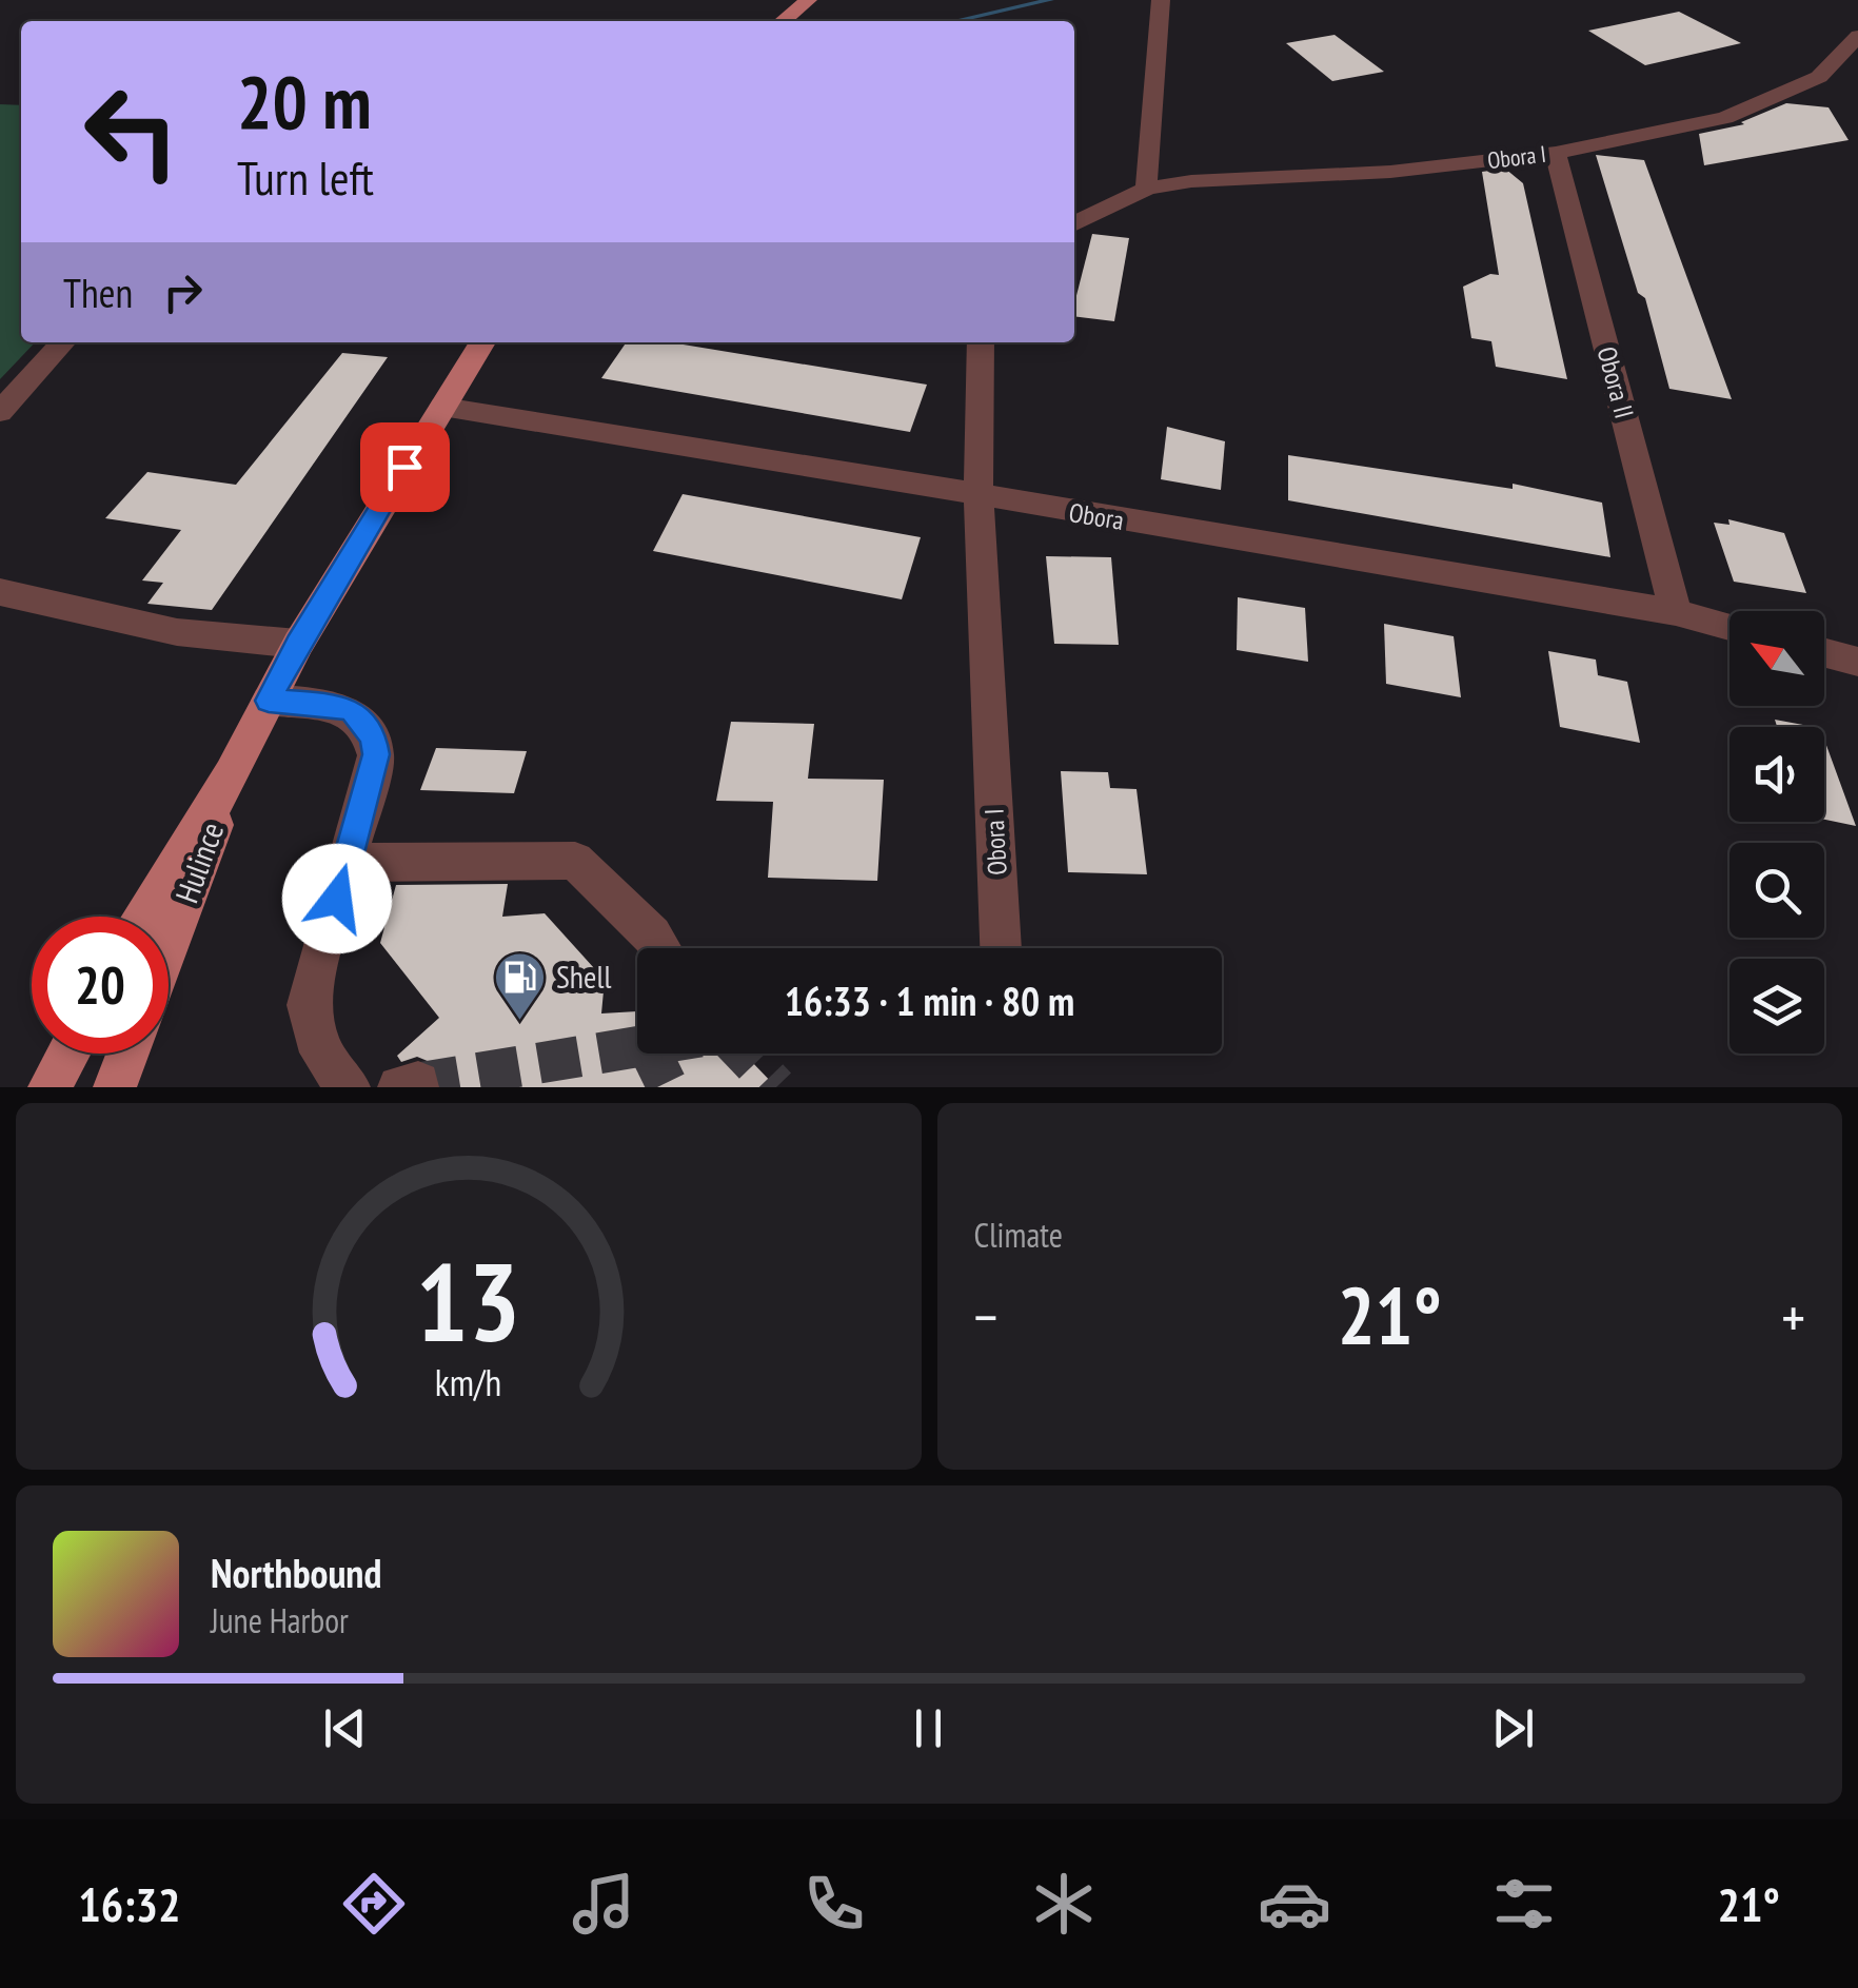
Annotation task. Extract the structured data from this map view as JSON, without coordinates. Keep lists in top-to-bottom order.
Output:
{
  "streets": {
    "main road": ["Hulince"],
    "street": ["Obora I", "Obora II", "Obora"]
  },
  "crossings": [
    ["Obora I", "Obora II"],
    ["Obora I", "Obora"],
    ["Obora II", "Obora"],
    ["Obora", "Hulince"]
  ],
  "places": {
    "fuel station": ["Shell"]
  },
  "north": "top left",
  "page": {
    "turn": ["20 m", "Turn left"],
    "then": "Then",
    "limit": "20",
    "trip": "16:33 · 1 min · 80 m",
    "tile": "Climate",
    "heat": ["−", "21°", "+"],
    "song": ["Northbound", "June Harbor"],
    "tabs": ["16:32", "21°"],
    "gauge": ["13", "km/h"]
  }
}
